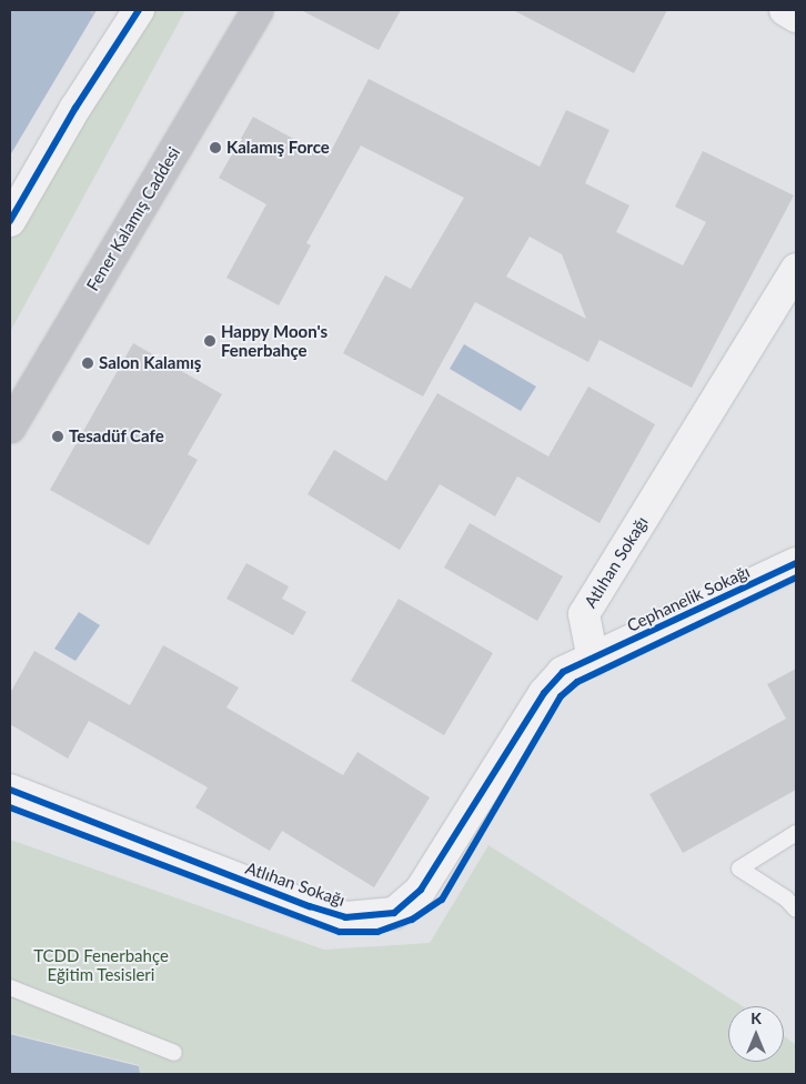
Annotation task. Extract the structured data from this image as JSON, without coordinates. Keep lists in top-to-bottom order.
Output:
{
  "streets": {
    "street": ["Fener Kalamış Caddesi", "Atlıhan Sokağı", "Cephanelik Sokağı"]
  },
  "crossings": [
    ["Atlıhan Sokağı", "Cephanelik Sokağı"]
  ],
  "parks": ["TCDD Fenerbahçe Eğitim Tesisleri"],
  "places": [
    "Kalamış Force",
    "Happy Moon's Fenerbahçe",
    "Salon Kalamış",
    "Tesadüf Cafe"
  ],
  "north": "top"
}
